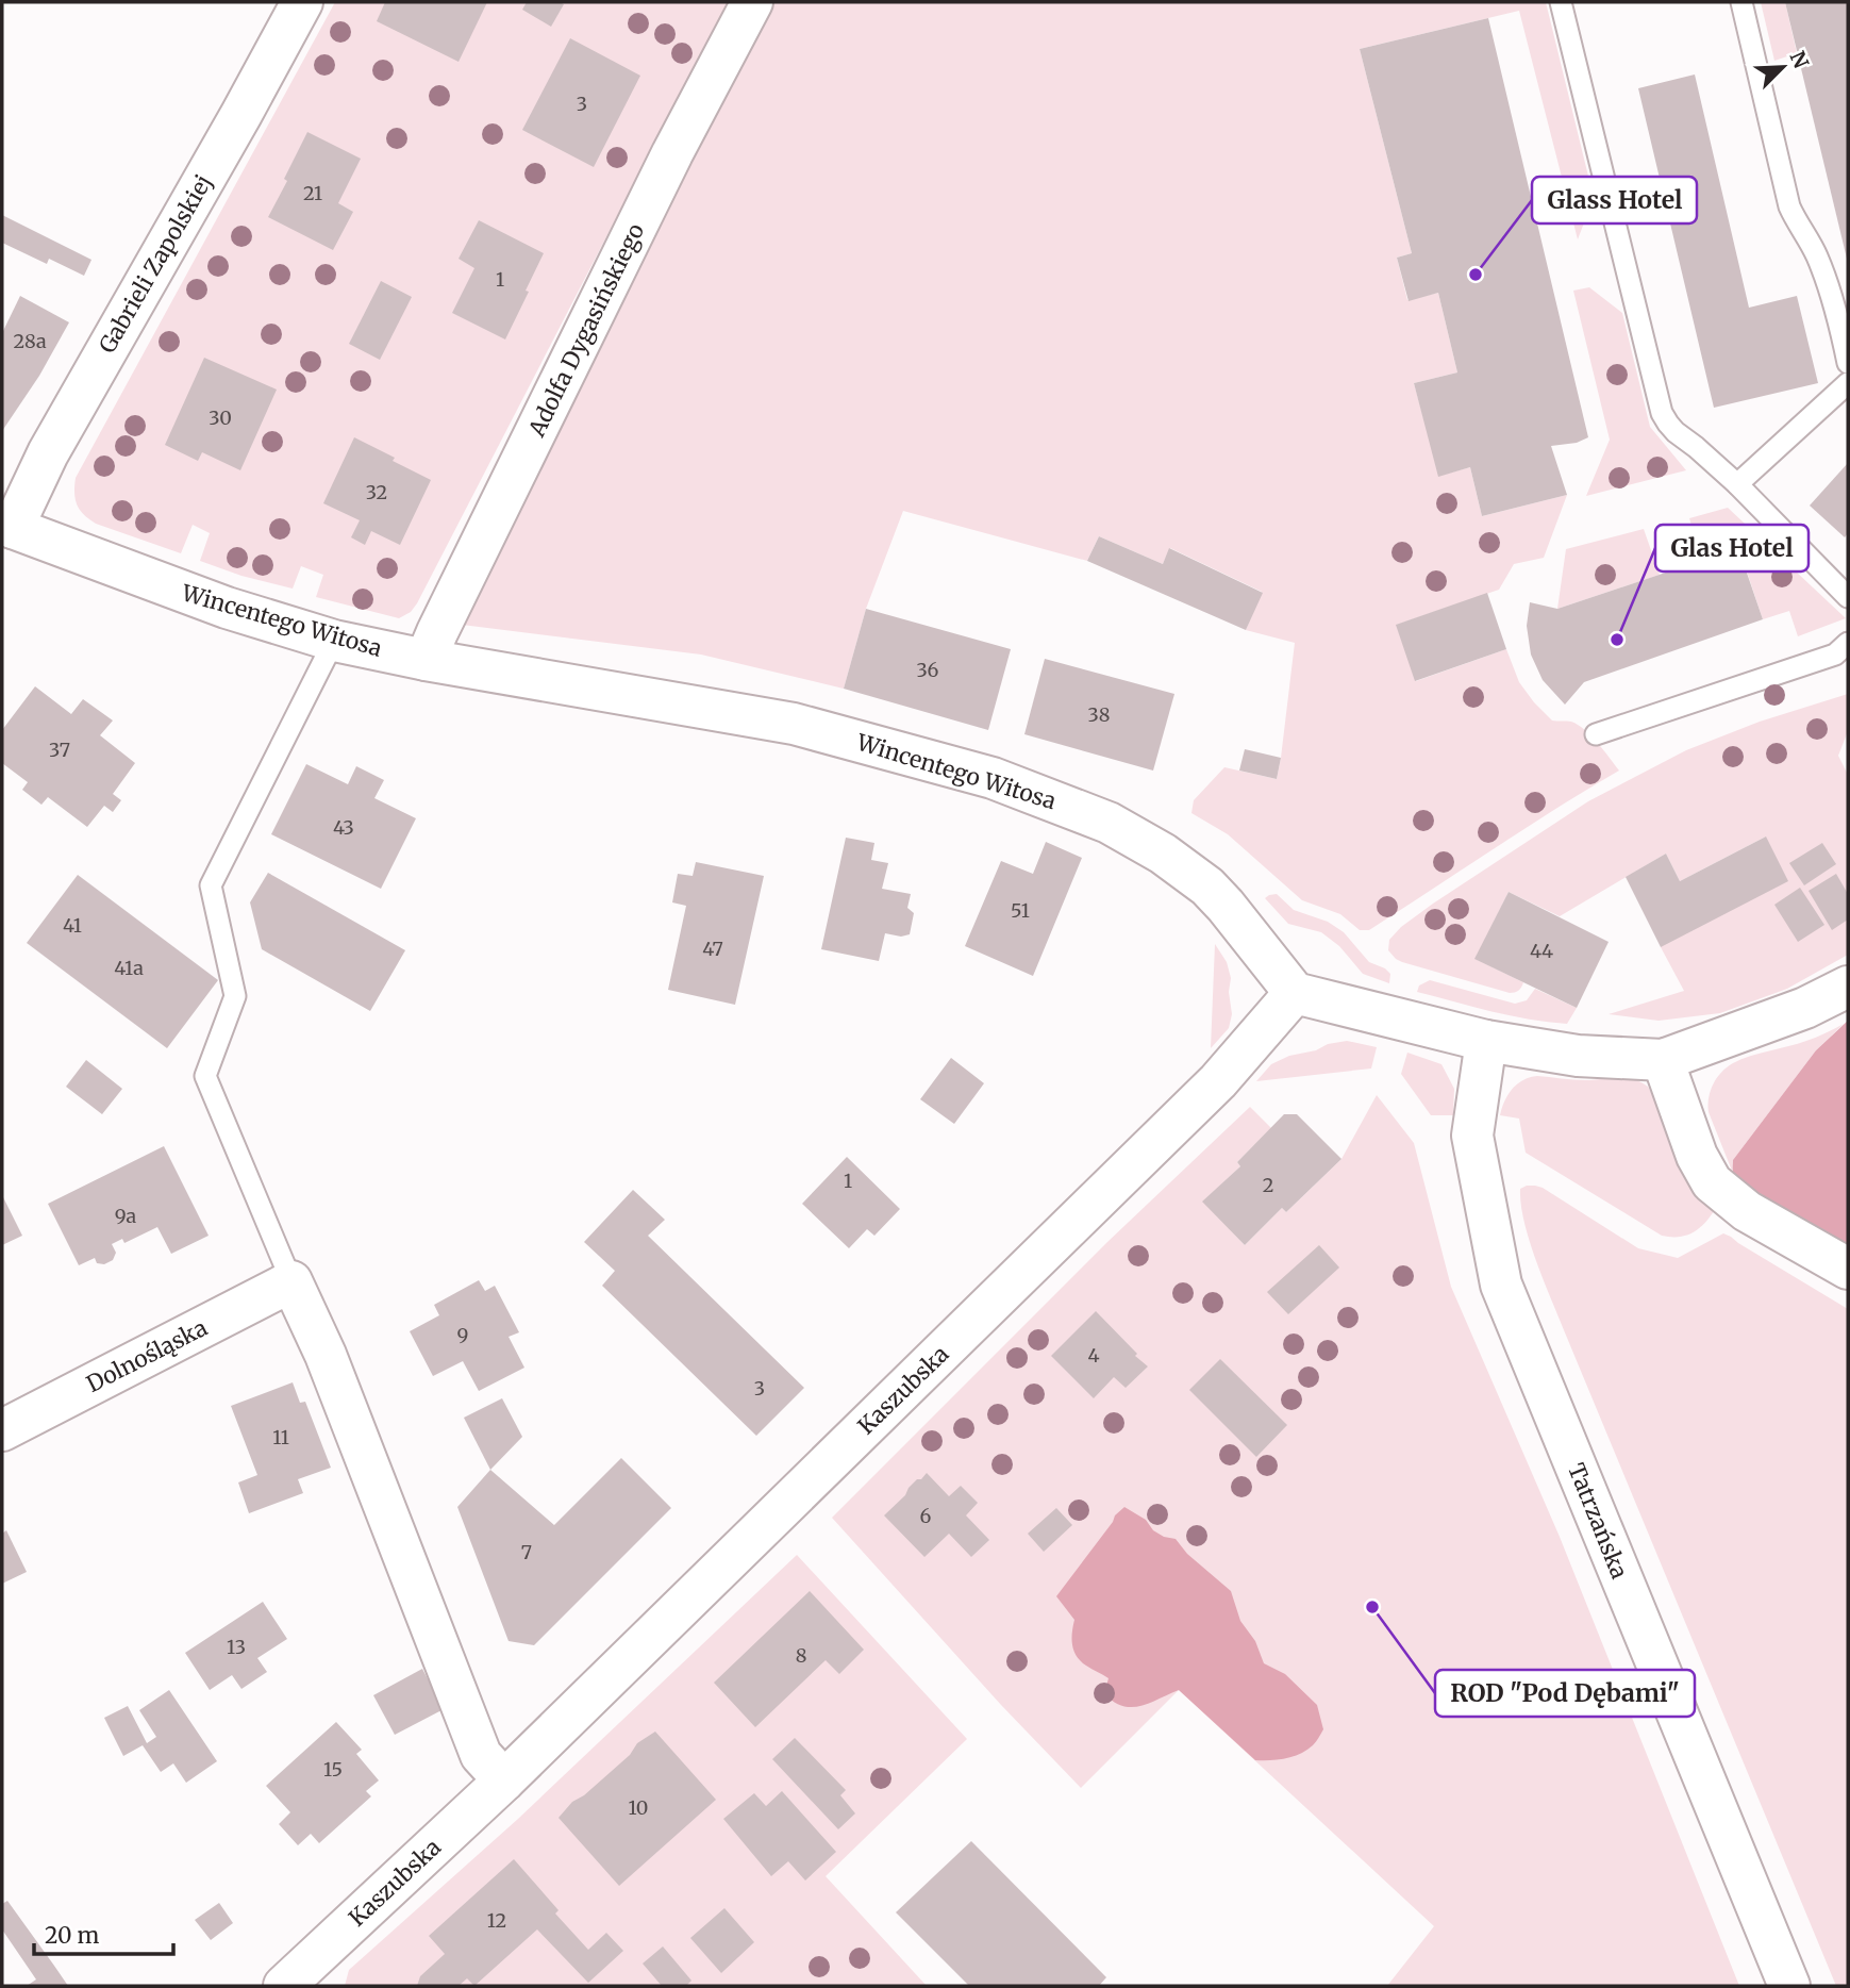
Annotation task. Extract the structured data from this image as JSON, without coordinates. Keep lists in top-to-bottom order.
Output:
{
  "streets": {
    "street": [
      "Gabrieli Zapolskiej",
      "Adolfa Dygasińskiego",
      "Wincentego Witosa",
      "Dolnośląska",
      "Kaszubska",
      "Tatrzańska"
    ]
  },
  "crossings": [
    ["Gabrieli Zapolskiej", "Wincentego Witosa"],
    ["Adolfa Dygasińskiego", "Wincentego Witosa"],
    ["Wincentego Witosa", "Kaszubska"]
  ],
  "places": ["Glass Hotel", "Glas Hotel", "ROD \"Pod Dębami\""],
  "house_numbers": [
    "3",
    "21",
    "1",
    "28a",
    "30",
    "32",
    "36",
    "38",
    "37",
    "43",
    "51",
    "41",
    "47",
    "44",
    "41a",
    "1",
    "2",
    "9a",
    "9",
    "4",
    "3",
    "11",
    "6",
    "7",
    "13",
    "8",
    "15",
    "10",
    "12"
  ],
  "scale_bar": "20 m",
  "north": "top right"
}
